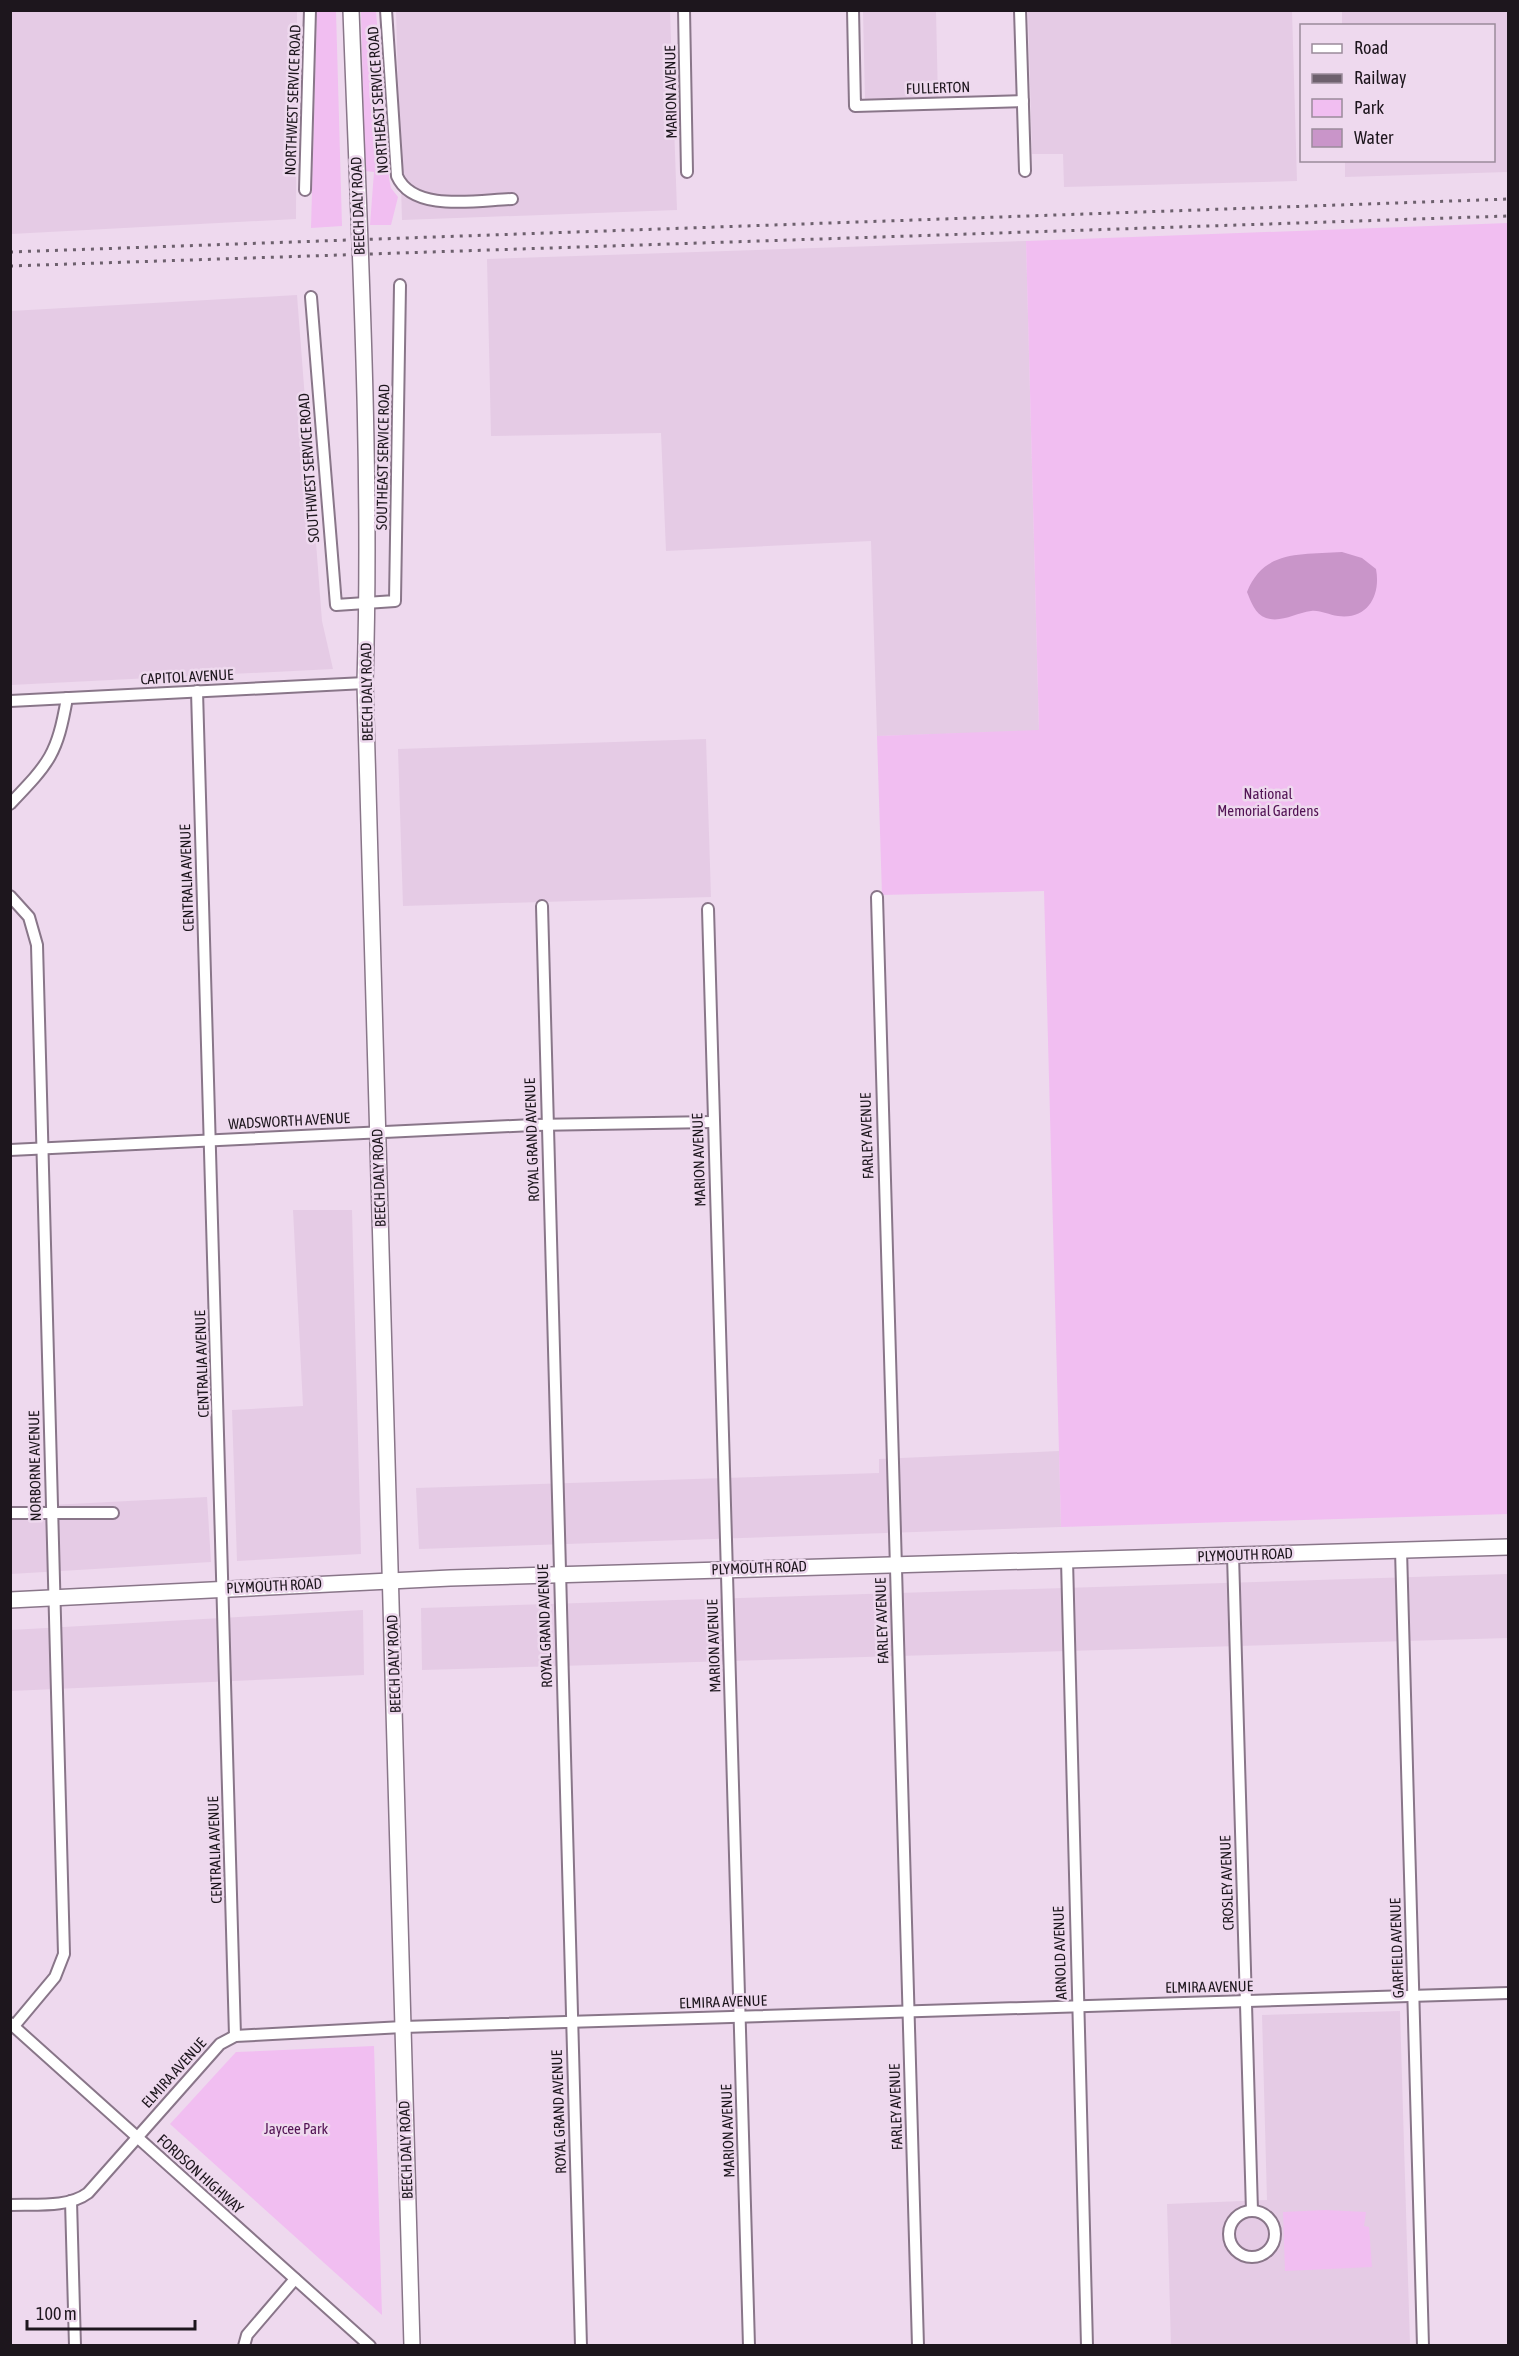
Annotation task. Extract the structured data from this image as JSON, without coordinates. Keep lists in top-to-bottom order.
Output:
{
  "streets": {
    "main road": ["BEECH DALY ROAD", "PLYMOUTH ROAD"],
    "street": [
      "FULLERTON",
      "MARION AVENUE",
      "NORTHWEST SERVICE ROAD",
      "NORTHEAST SERVICE ROAD",
      "SOUTHEAST SERVICE ROAD",
      "SOUTHWEST SERVICE ROAD",
      "CAPITOL AVENUE",
      "CENTRALIA AVENUE",
      "WADSWORTH AVENUE",
      "FARLEY AVENUE",
      "ROYAL GRAND AVENUE",
      "NORBORNE AVENUE",
      "CROSLEY AVENUE",
      "GARFIELD AVENUE",
      "ARNOLD AVENUE",
      "ELMIRA AVENUE",
      "FORDSON HIGHWAY"
    ]
  },
  "crossings": [
    ["MARION AVENUE", "WADSWORTH AVENUE"],
    ["MARION AVENUE", "PLYMOUTH ROAD"],
    ["MARION AVENUE", "ELMIRA AVENUE"],
    ["BEECH DALY ROAD", "SOUTHEAST SERVICE ROAD"],
    ["BEECH DALY ROAD", "SOUTHWEST SERVICE ROAD"],
    ["BEECH DALY ROAD", "CAPITOL AVENUE"],
    ["BEECH DALY ROAD", "WADSWORTH AVENUE"],
    ["BEECH DALY ROAD", "PLYMOUTH ROAD"],
    ["BEECH DALY ROAD", "ELMIRA AVENUE"],
    ["SOUTHEAST SERVICE ROAD", "SOUTHWEST SERVICE ROAD"],
    ["CAPITOL AVENUE", "CENTRALIA AVENUE"],
    ["CENTRALIA AVENUE", "WADSWORTH AVENUE"],
    ["CENTRALIA AVENUE", "PLYMOUTH ROAD"],
    ["CENTRALIA AVENUE", "ELMIRA AVENUE"],
    ["WADSWORTH AVENUE", "ROYAL GRAND AVENUE"],
    ["WADSWORTH AVENUE", "NORBORNE AVENUE"],
    ["FARLEY AVENUE", "PLYMOUTH ROAD"],
    ["FARLEY AVENUE", "ELMIRA AVENUE"],
    ["ROYAL GRAND AVENUE", "PLYMOUTH ROAD"],
    ["ROYAL GRAND AVENUE", "ELMIRA AVENUE"],
    ["NORBORNE AVENUE", "PLYMOUTH ROAD"],
    ["NORBORNE AVENUE", "FORDSON HIGHWAY"],
    ["PLYMOUTH ROAD", "CROSLEY AVENUE"],
    ["PLYMOUTH ROAD", "GARFIELD AVENUE"],
    ["PLYMOUTH ROAD", "ARNOLD AVENUE"],
    ["CROSLEY AVENUE", "ELMIRA AVENUE"],
    ["GARFIELD AVENUE", "ELMIRA AVENUE"],
    ["ARNOLD AVENUE", "ELMIRA AVENUE"],
    ["ELMIRA AVENUE", "FORDSON HIGHWAY"]
  ],
  "parks": ["National Memorial Gardens", "Jaycee Park"],
  "legend": [
    "Road",
    "Railway",
    "Park",
    "Water"
  ],
  "scale_bar": "100 m"
}
